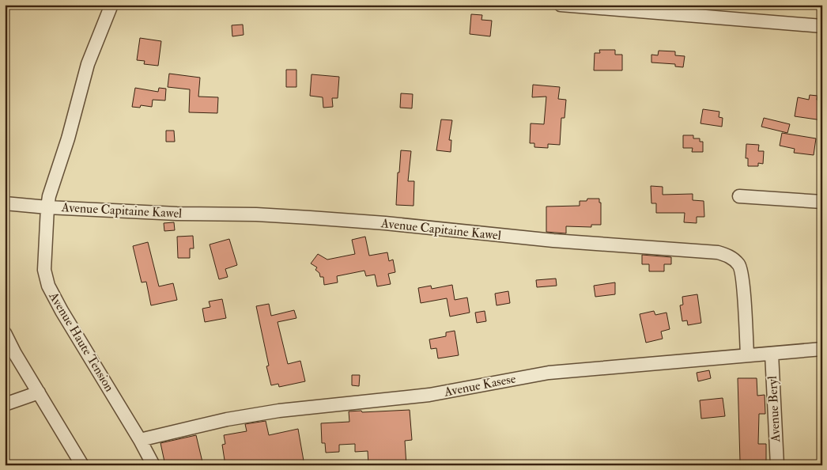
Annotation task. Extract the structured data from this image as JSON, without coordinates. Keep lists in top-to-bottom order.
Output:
{
  "streets": {
    "street": [
      "Avenue Capitaine Kawel",
      "Avenue Haute Tension",
      "Avenue Kasese",
      "Avenue Beryl"
    ]
  },
  "crossings": [
    ["Avenue Capitaine Kawel", "Avenue Haute Tension"],
    ["Avenue Capitaine Kawel", "Avenue Kasese"],
    ["Avenue Haute Tension", "Avenue Kasese"],
    ["Avenue Kasese", "Avenue Beryl"]
  ]
}
